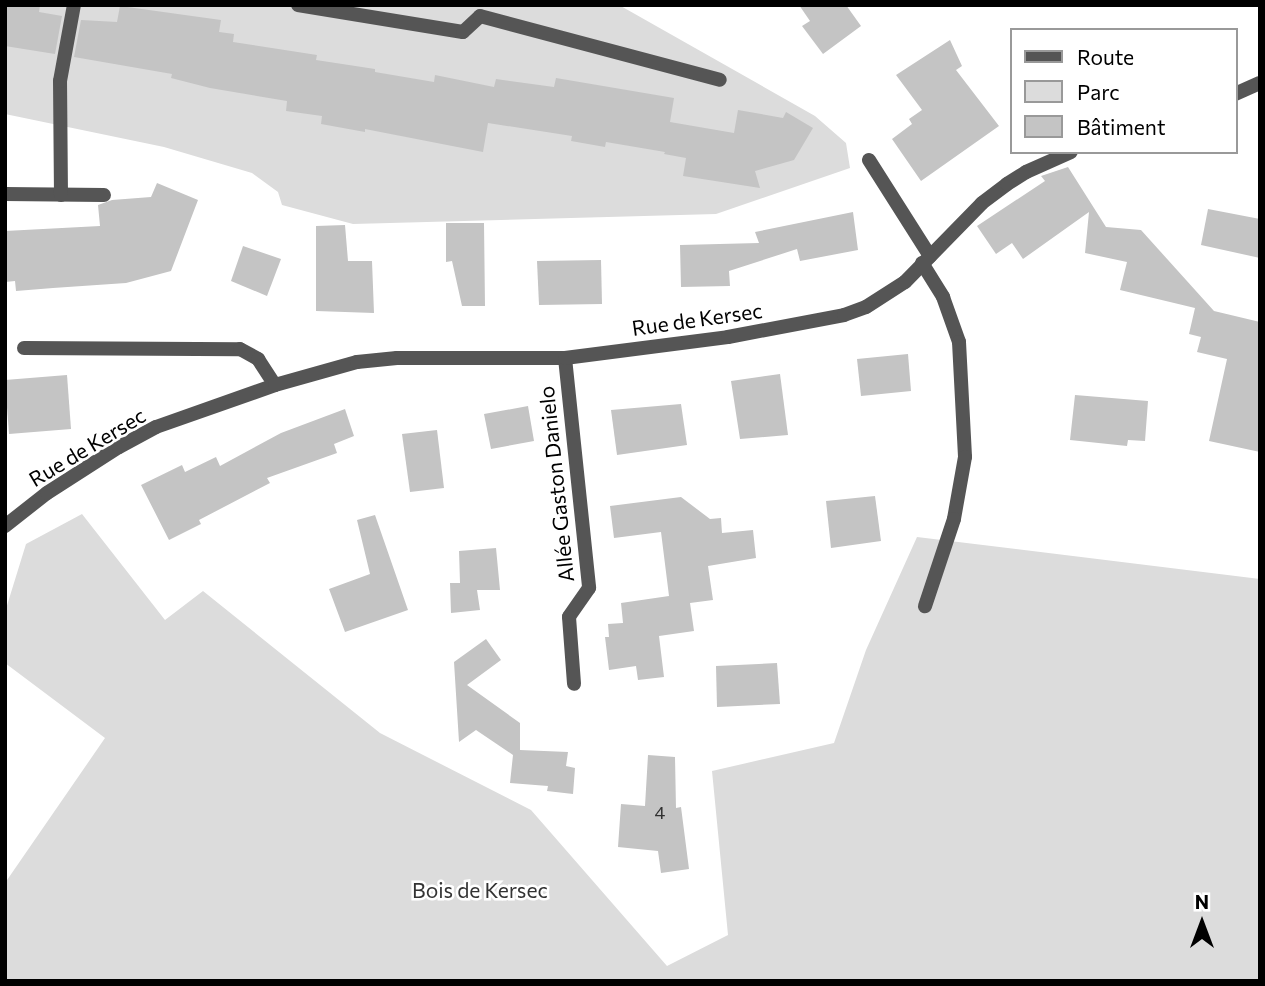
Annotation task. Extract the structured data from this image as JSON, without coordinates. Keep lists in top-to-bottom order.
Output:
{
  "streets": {
    "street": ["Rue de Kersec", "Allée Gaston Danielo"]
  },
  "crossings": [
    ["Rue de Kersec", "Allée Gaston Danielo"]
  ],
  "parks": ["Bois de Kersec"],
  "house_numbers": ["4"],
  "legend": ["Route", "Parc", "Bâtiment"],
  "north": "top"
}
